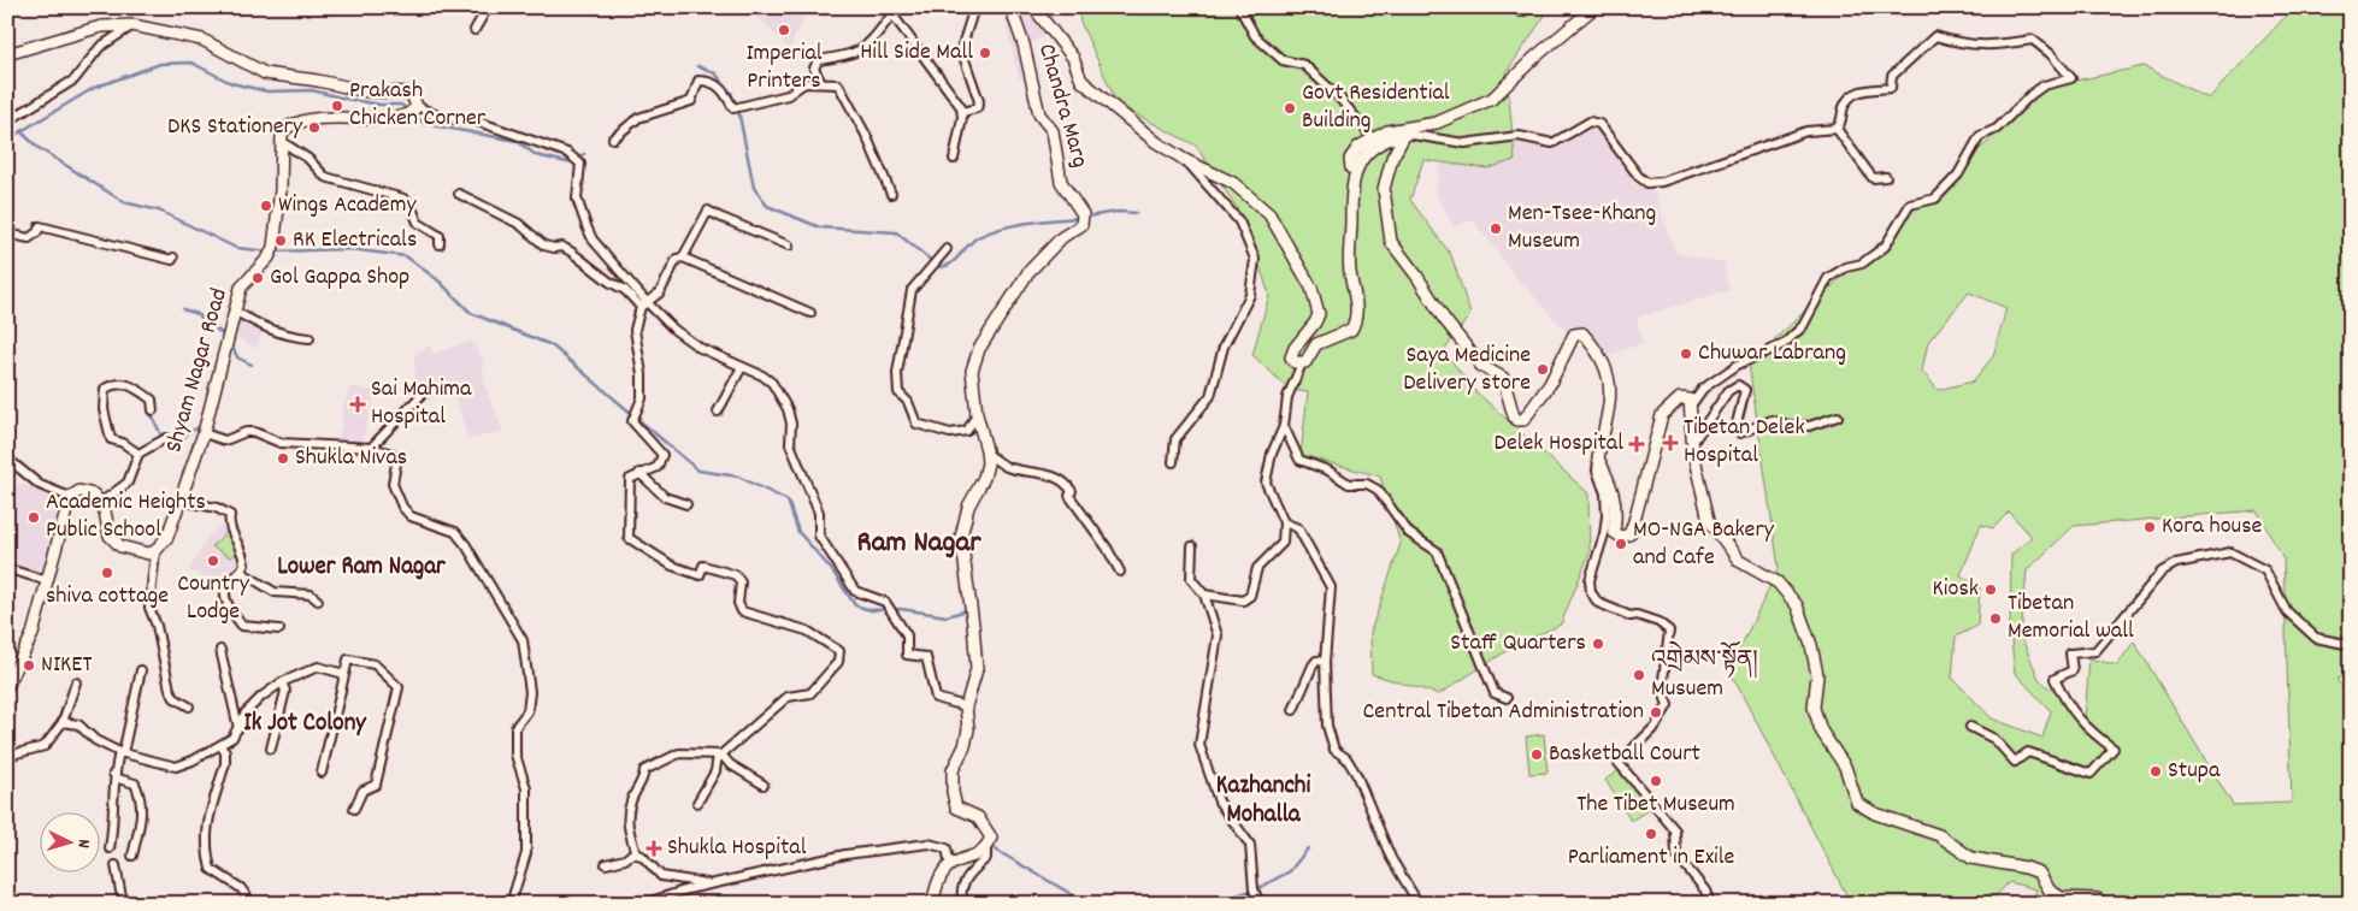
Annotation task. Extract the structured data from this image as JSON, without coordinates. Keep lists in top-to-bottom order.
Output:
{
  "streets": {
    "street": ["Chandra Marg", "Shyam Nagar Road"]
  },
  "districts": [
    "Ram Nagar",
    "Lower Ram Nagar",
    "Ik Jot Colony",
    "Kazhanchi Mohalla"
  ],
  "places": {
    "other": [
      "Imperial Printers",
      "Hill Side Mall",
      "Prakash Chicken Corner",
      "Govt Residential Building",
      "DKS Stationery",
      "Wings Academy",
      "Men-Tsee-Khang Museum",
      "RK Electricals",
      "Gol Gappa Shop",
      "Chuwar Labrang",
      "Saya Medicine Delivery store",
      "Shukla Nivas",
      "Academic Heights Public School",
      "Kora house",
      "MO-NGA Bakery and Cafe",
      "Country Lodge",
      "shiva cottage",
      "Kiosk",
      "Tibetan Memorial wall",
      "Staff Quarters",
      "NIKET",
      "འགྲེམས་སྟོན། Musuem",
      "Central Tibetan Administration",
      "Basketball Court",
      "Stupa",
      "The Tibet Museum",
      "Parliament in Exile"
    ],
    "health": [
      "Sai Mahima Hospital",
      "Tibetan Delek Hospital",
      "Delek Hospital",
      "Shukla Hospital"
    ]
  },
  "north": "right"
}
